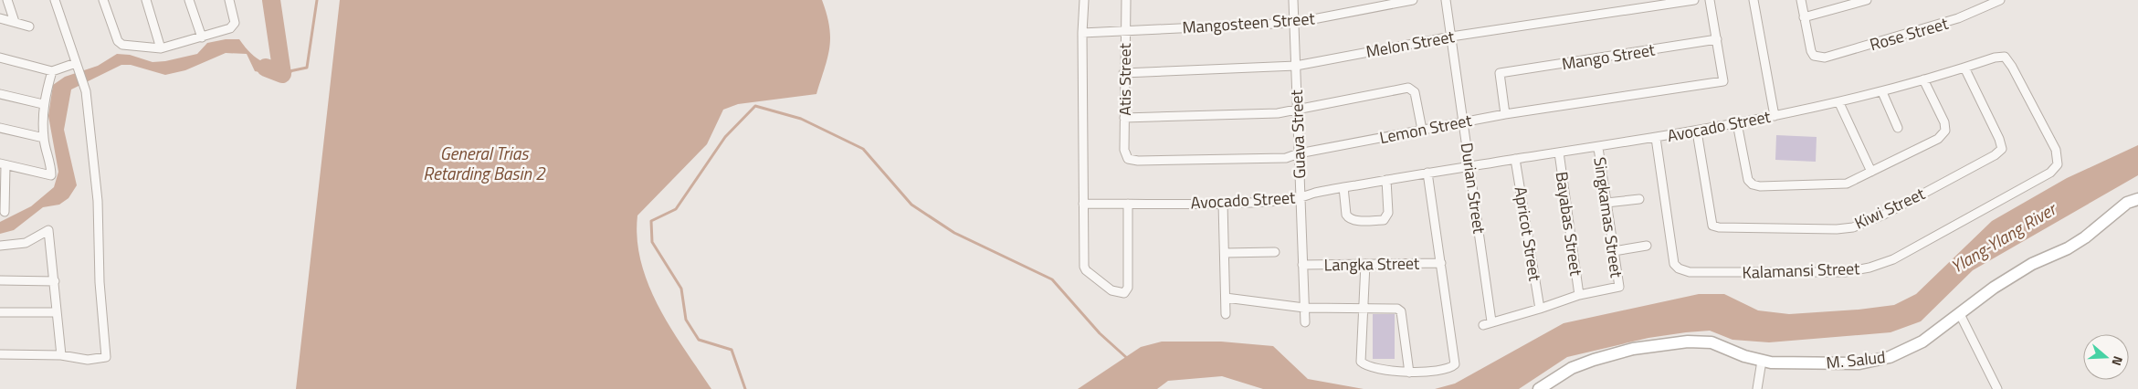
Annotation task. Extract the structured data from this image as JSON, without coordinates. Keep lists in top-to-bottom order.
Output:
{
  "streets": {
    "street": [
      "Mangosteen Street",
      "Rose Street",
      "Melon Street",
      "Mango Street",
      "Atis Street",
      "Avocado Street",
      "Lemon Street",
      "Guava Street",
      "Durian Street",
      "Kiwi Street",
      "Singkamas Street",
      "Bayabas Street",
      "Apricot Street",
      "Langka Street",
      "Kalamansi Street",
      "M. Salud"
    ]
  },
  "crossings": [
    ["Mangosteen Street", "Atis Street"],
    ["Mangosteen Street", "Guava Street"],
    ["Melon Street", "Atis Street"],
    ["Melon Street", "Guava Street"],
    ["Melon Street", "Durian Street"],
    ["Mango Street", "Lemon Street"],
    ["Atis Street", "Lemon Street"],
    ["Avocado Street", "Guava Street"],
    ["Avocado Street", "Durian Street"],
    ["Avocado Street", "Kiwi Street"],
    ["Avocado Street", "Singkamas Street"],
    ["Avocado Street", "Bayabas Street"],
    ["Avocado Street", "Apricot Street"],
    ["Avocado Street", "Kalamansi Street"],
    ["Lemon Street", "Guava Street"],
    ["Lemon Street", "Durian Street"],
    ["Guava Street", "Langka Street"],
    ["Singkamas Street", "Bayabas Street"]
  ],
  "water": ["General Trias Retarding Basin 2", "Ylang-Ylang River"],
  "north": "right"
}
